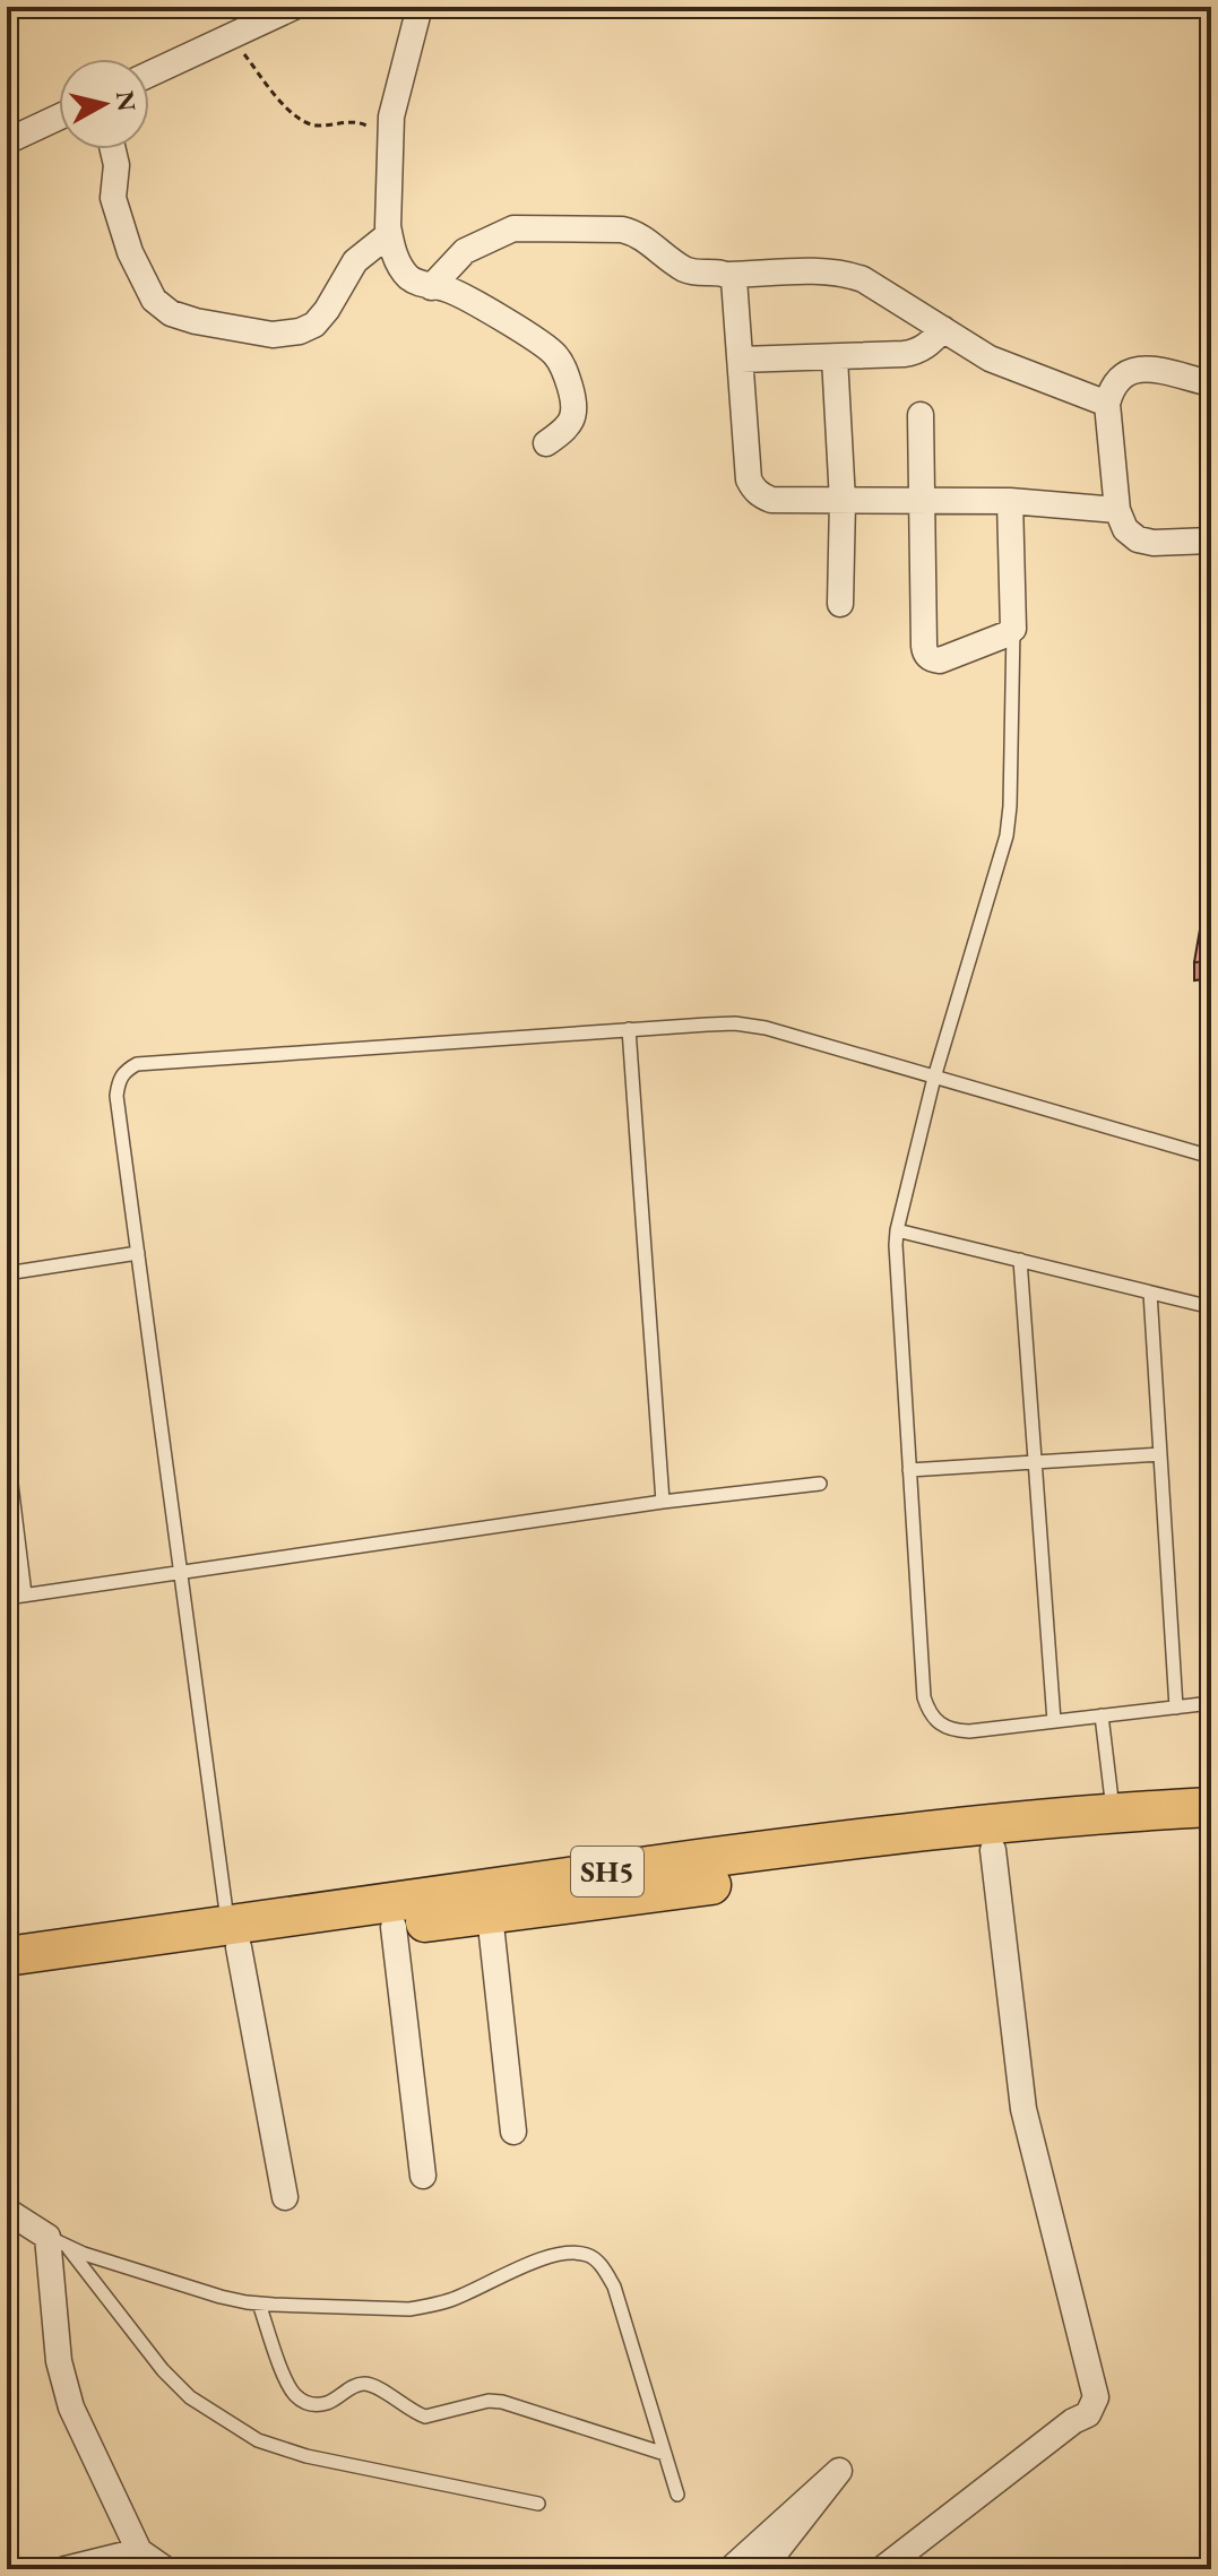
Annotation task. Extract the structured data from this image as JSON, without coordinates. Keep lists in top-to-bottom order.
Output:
{
  "streets": {
    "main road": ["SH5"]
  },
  "north": "right"
}
